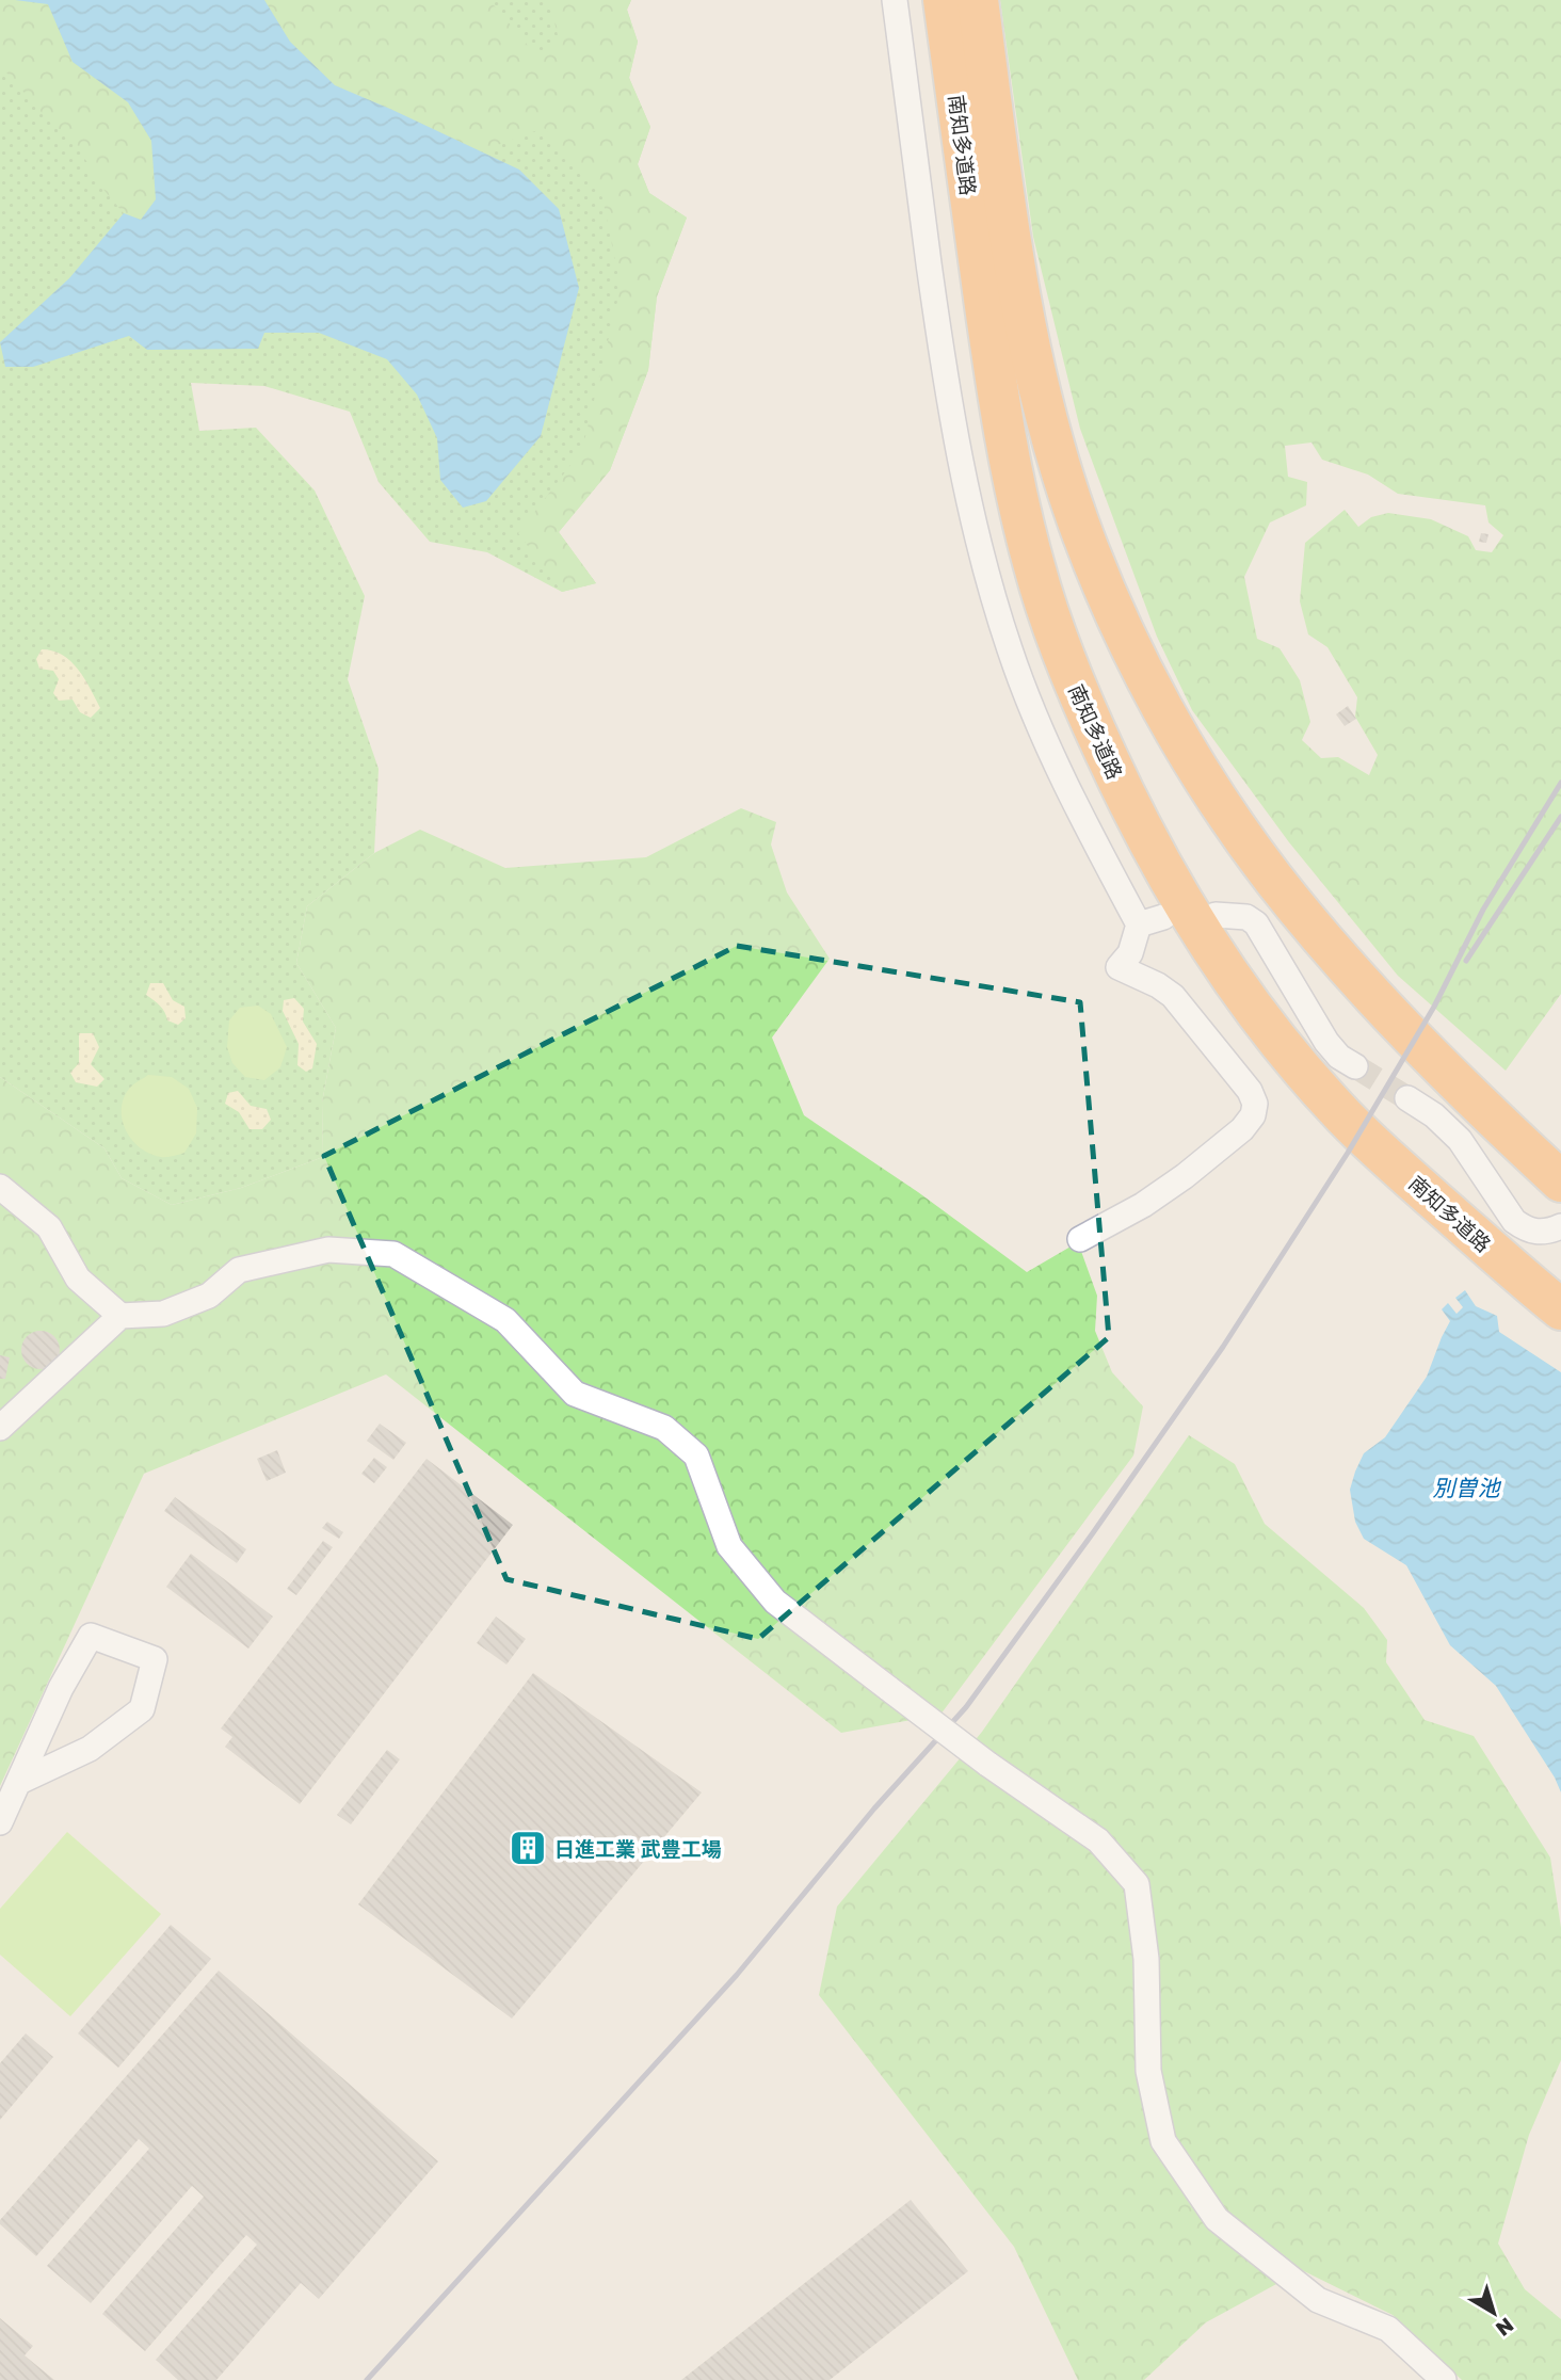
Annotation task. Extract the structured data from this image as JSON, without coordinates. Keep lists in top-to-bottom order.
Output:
{
  "streets": {
    "highway": ["南知多道路"]
  },
  "water": ["別曽池"],
  "places": {
    "building": ["日進工業 武豊工場"]
  },
  "north": "bottom right"
}
